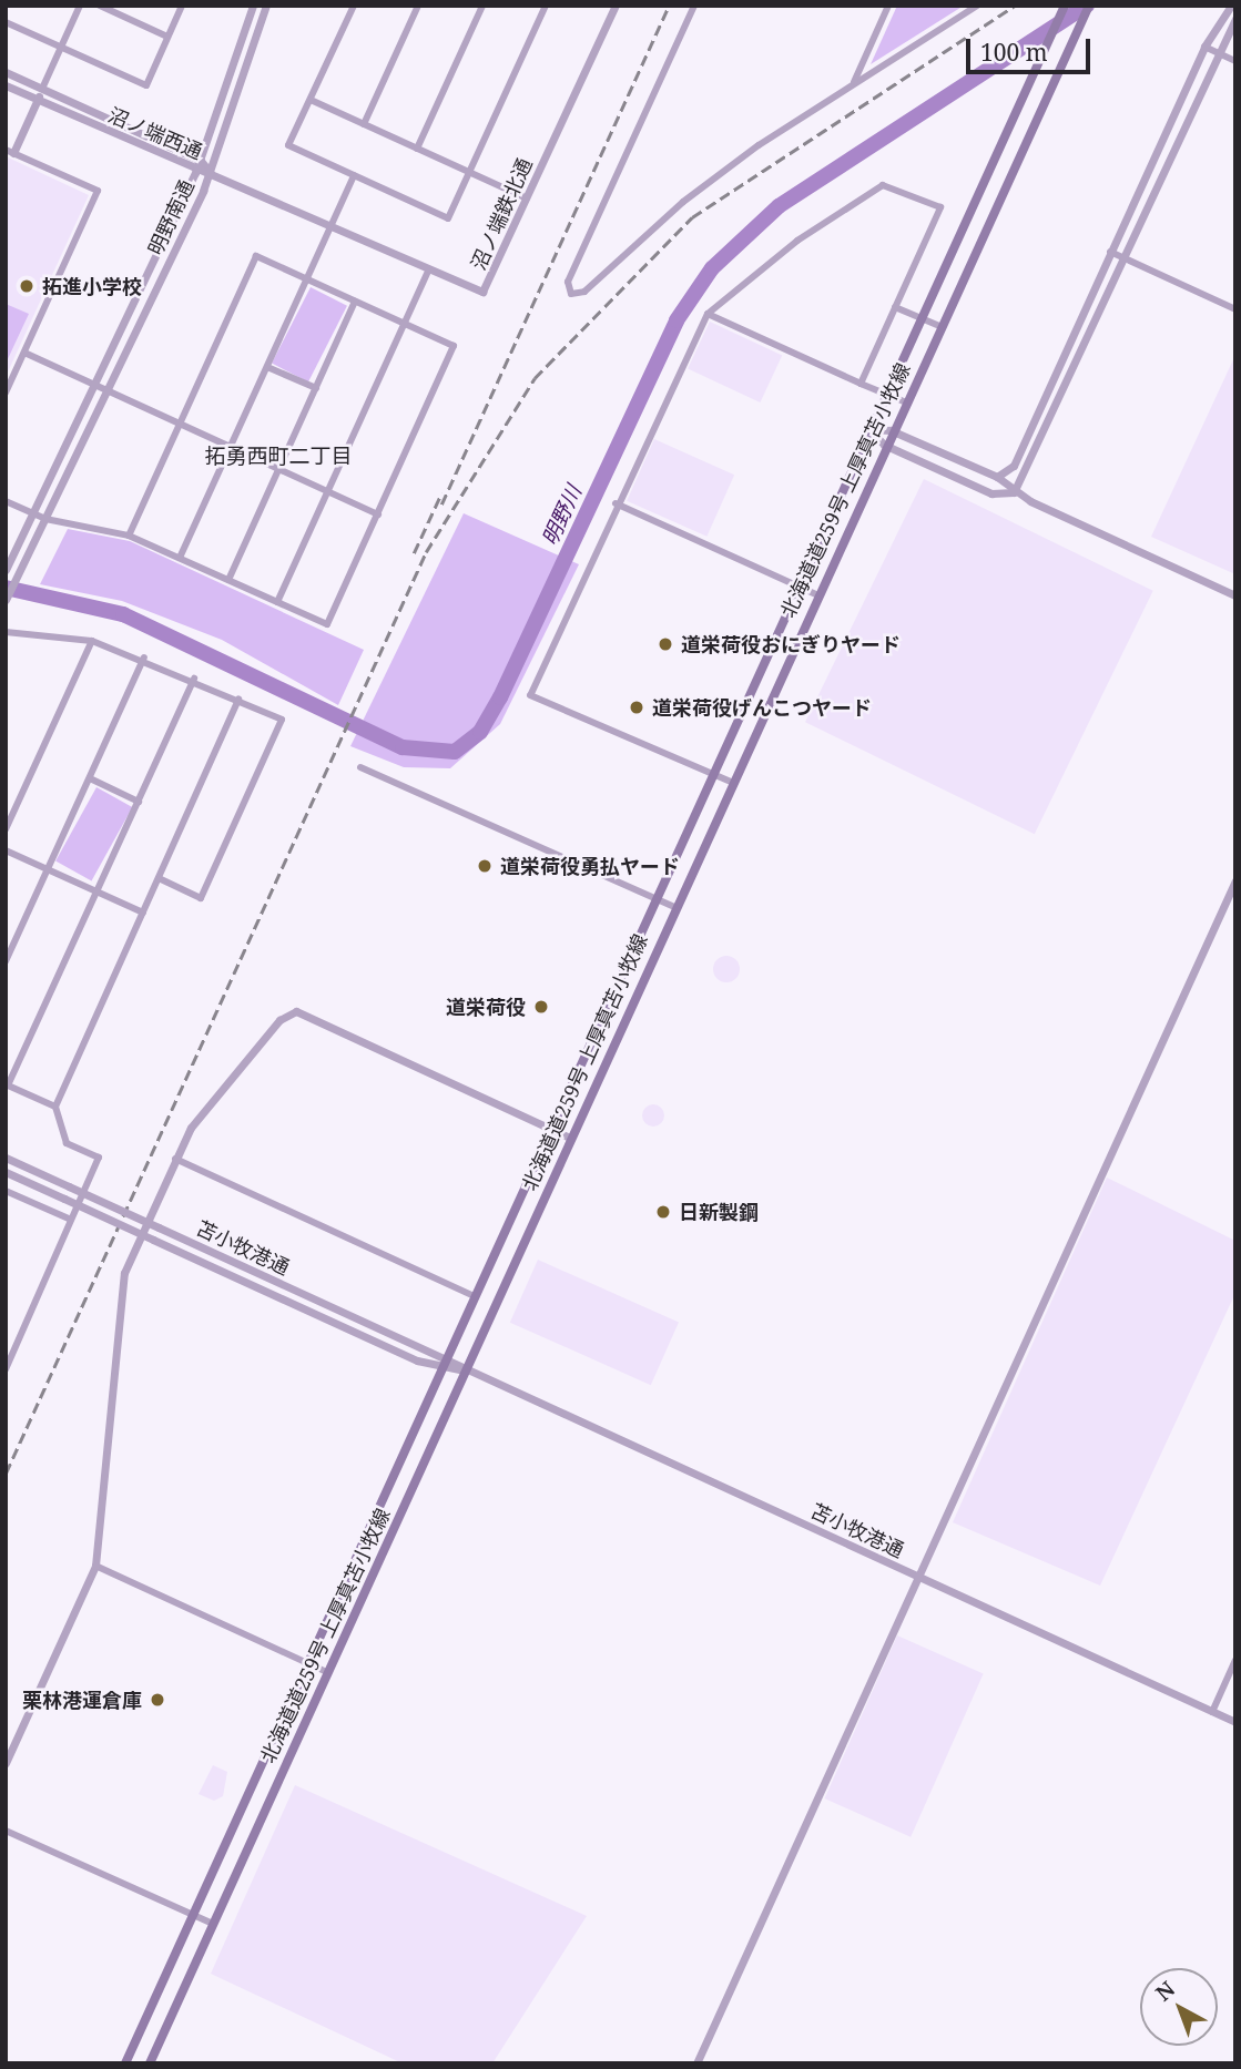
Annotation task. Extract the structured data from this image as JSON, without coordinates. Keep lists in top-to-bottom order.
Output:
{
  "streets": {
    "main road": ["北海道道259号 上厚真苫小牧線"],
    "street": [
      "沼ノ端西通",
      "沼ノ端鉄北通",
      "明野南通",
      "苫小牧港通"
    ]
  },
  "crossings": [
    ["沼ノ端西通", "沼ノ端鉄北通"],
    ["沼ノ端西通", "明野南通"],
    ["沼ノ端鉄北通", "明野南通"],
    ["北海道道259号 上厚真苫小牧線", "苫小牧港通"]
  ],
  "districts": ["拓勇西町二丁目"],
  "water": ["明野川"],
  "places": [
    "拓進小学校",
    "道栄荷役おにぎりヤード",
    "道栄荷役げんこつヤード",
    "道栄荷役勇払ヤード",
    "道栄荷役",
    "日新製鋼",
    "栗林港運倉庫"
  ],
  "scale_bar": "100 m",
  "north": "top left"
}
